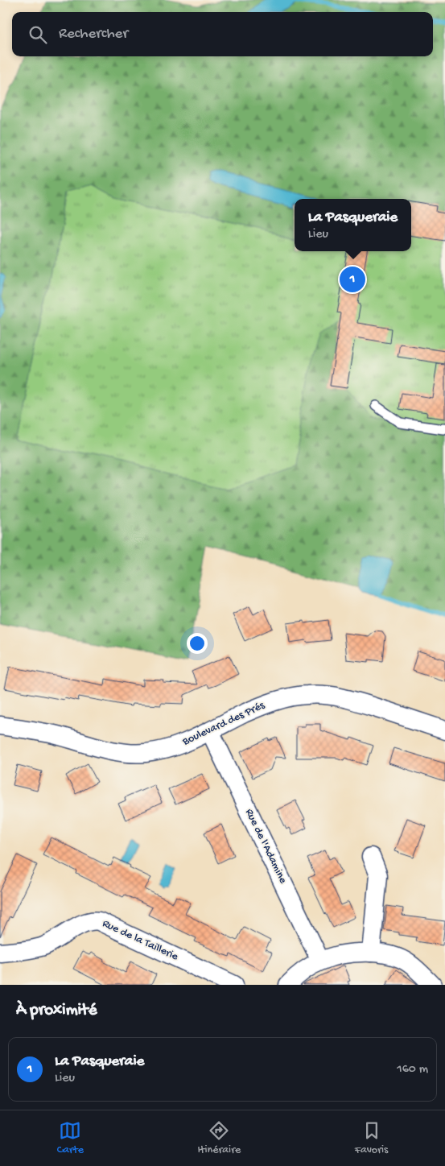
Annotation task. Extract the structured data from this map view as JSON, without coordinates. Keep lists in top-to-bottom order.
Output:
{
  "streets": {
    "street": ["Boulevard des Prés", "Rue de l'Adamine", "Rue de la Taillerie"]
  },
  "crossings": [
    ["Boulevard des Prés", "Rue de l'Adamine"]
  ],
  "page": {
    "search": "Rechercher",
    "popup": ["La Pasqueraie", "Lieu"],
    "pins": "1",
    "heading": "À proximité",
    "list": [
      {
        "mark": "1",
        "name": "La Pasqueraie",
        "note": "Lieu",
        "value": "160 m"
      }
    ],
    "nav": ["Carte", "Itinéraire", "Favoris"]
  }
}
